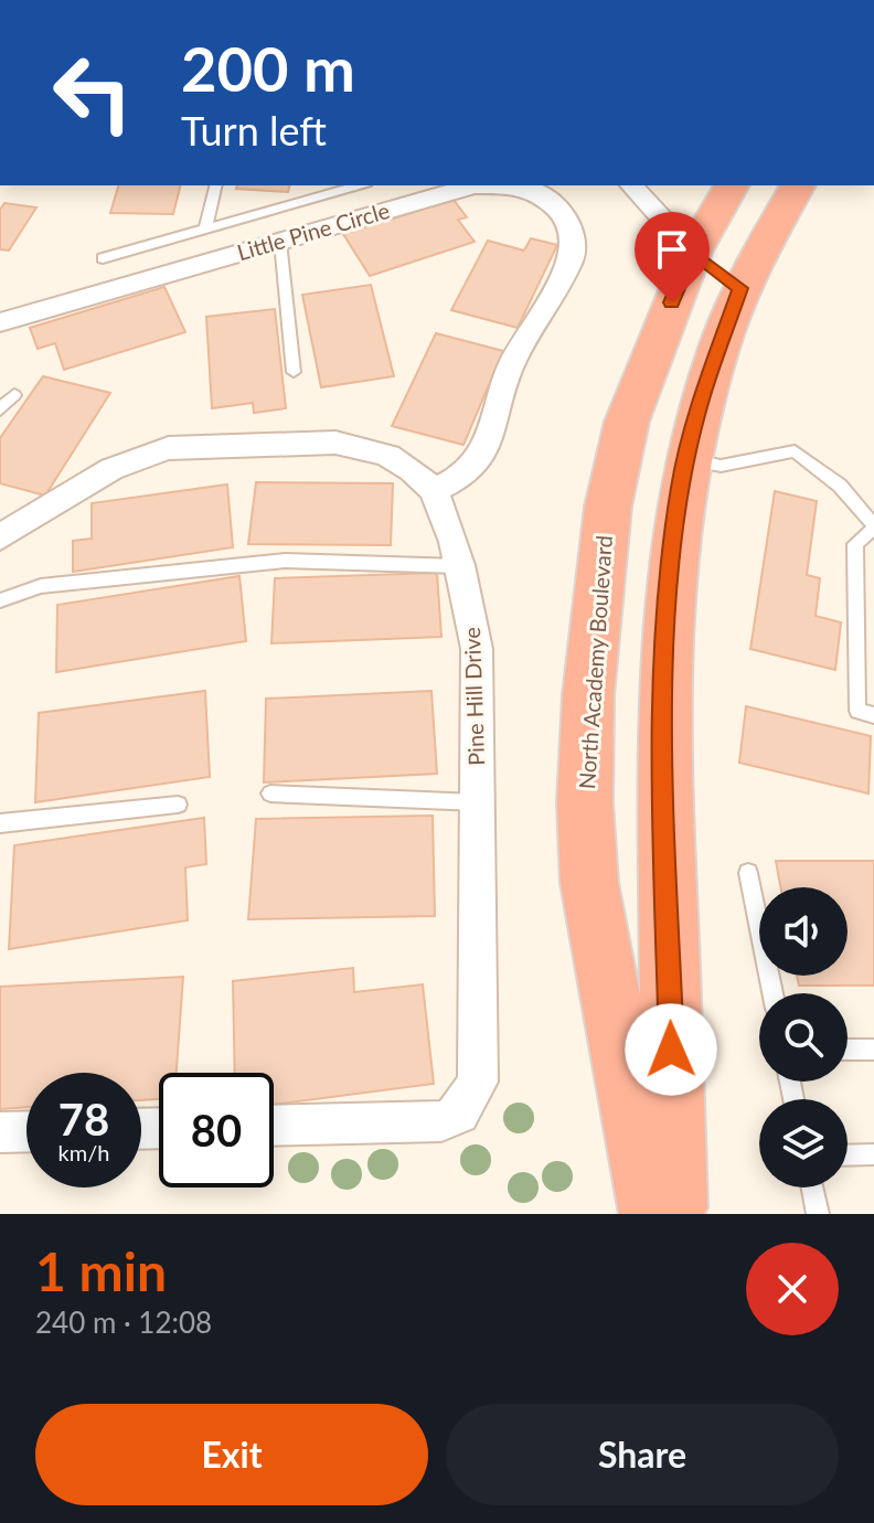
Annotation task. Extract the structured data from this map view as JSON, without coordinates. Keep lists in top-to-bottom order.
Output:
{
  "streets": {
    "highway": ["North Academy Boulevard"],
    "street": ["Little Pine Circle", "Pine Hill Drive"]
  },
  "crossings": [
    ["Little Pine Circle", "Pine Hill Drive"]
  ],
  "page": {
    "turn": ["200 m", "Turn left"],
    "speed": "78 km/h",
    "limit": "80",
    "heading": ["1 min", "240 m · 12:08"],
    "buttons": ["Exit", "Share"]
  }
}
